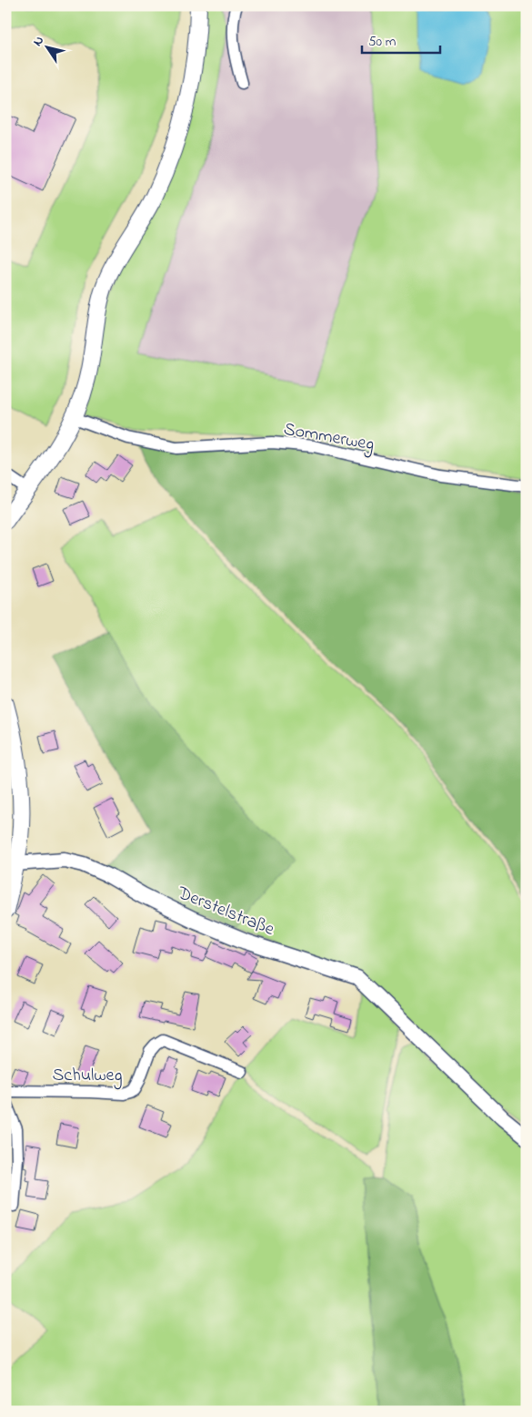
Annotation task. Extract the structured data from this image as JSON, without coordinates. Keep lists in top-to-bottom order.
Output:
{
  "streets": {
    "street": ["Sommerweg", "Derstelstraße", "Schulweg"]
  },
  "scale_bar": "50 m",
  "north": "top left"
}
